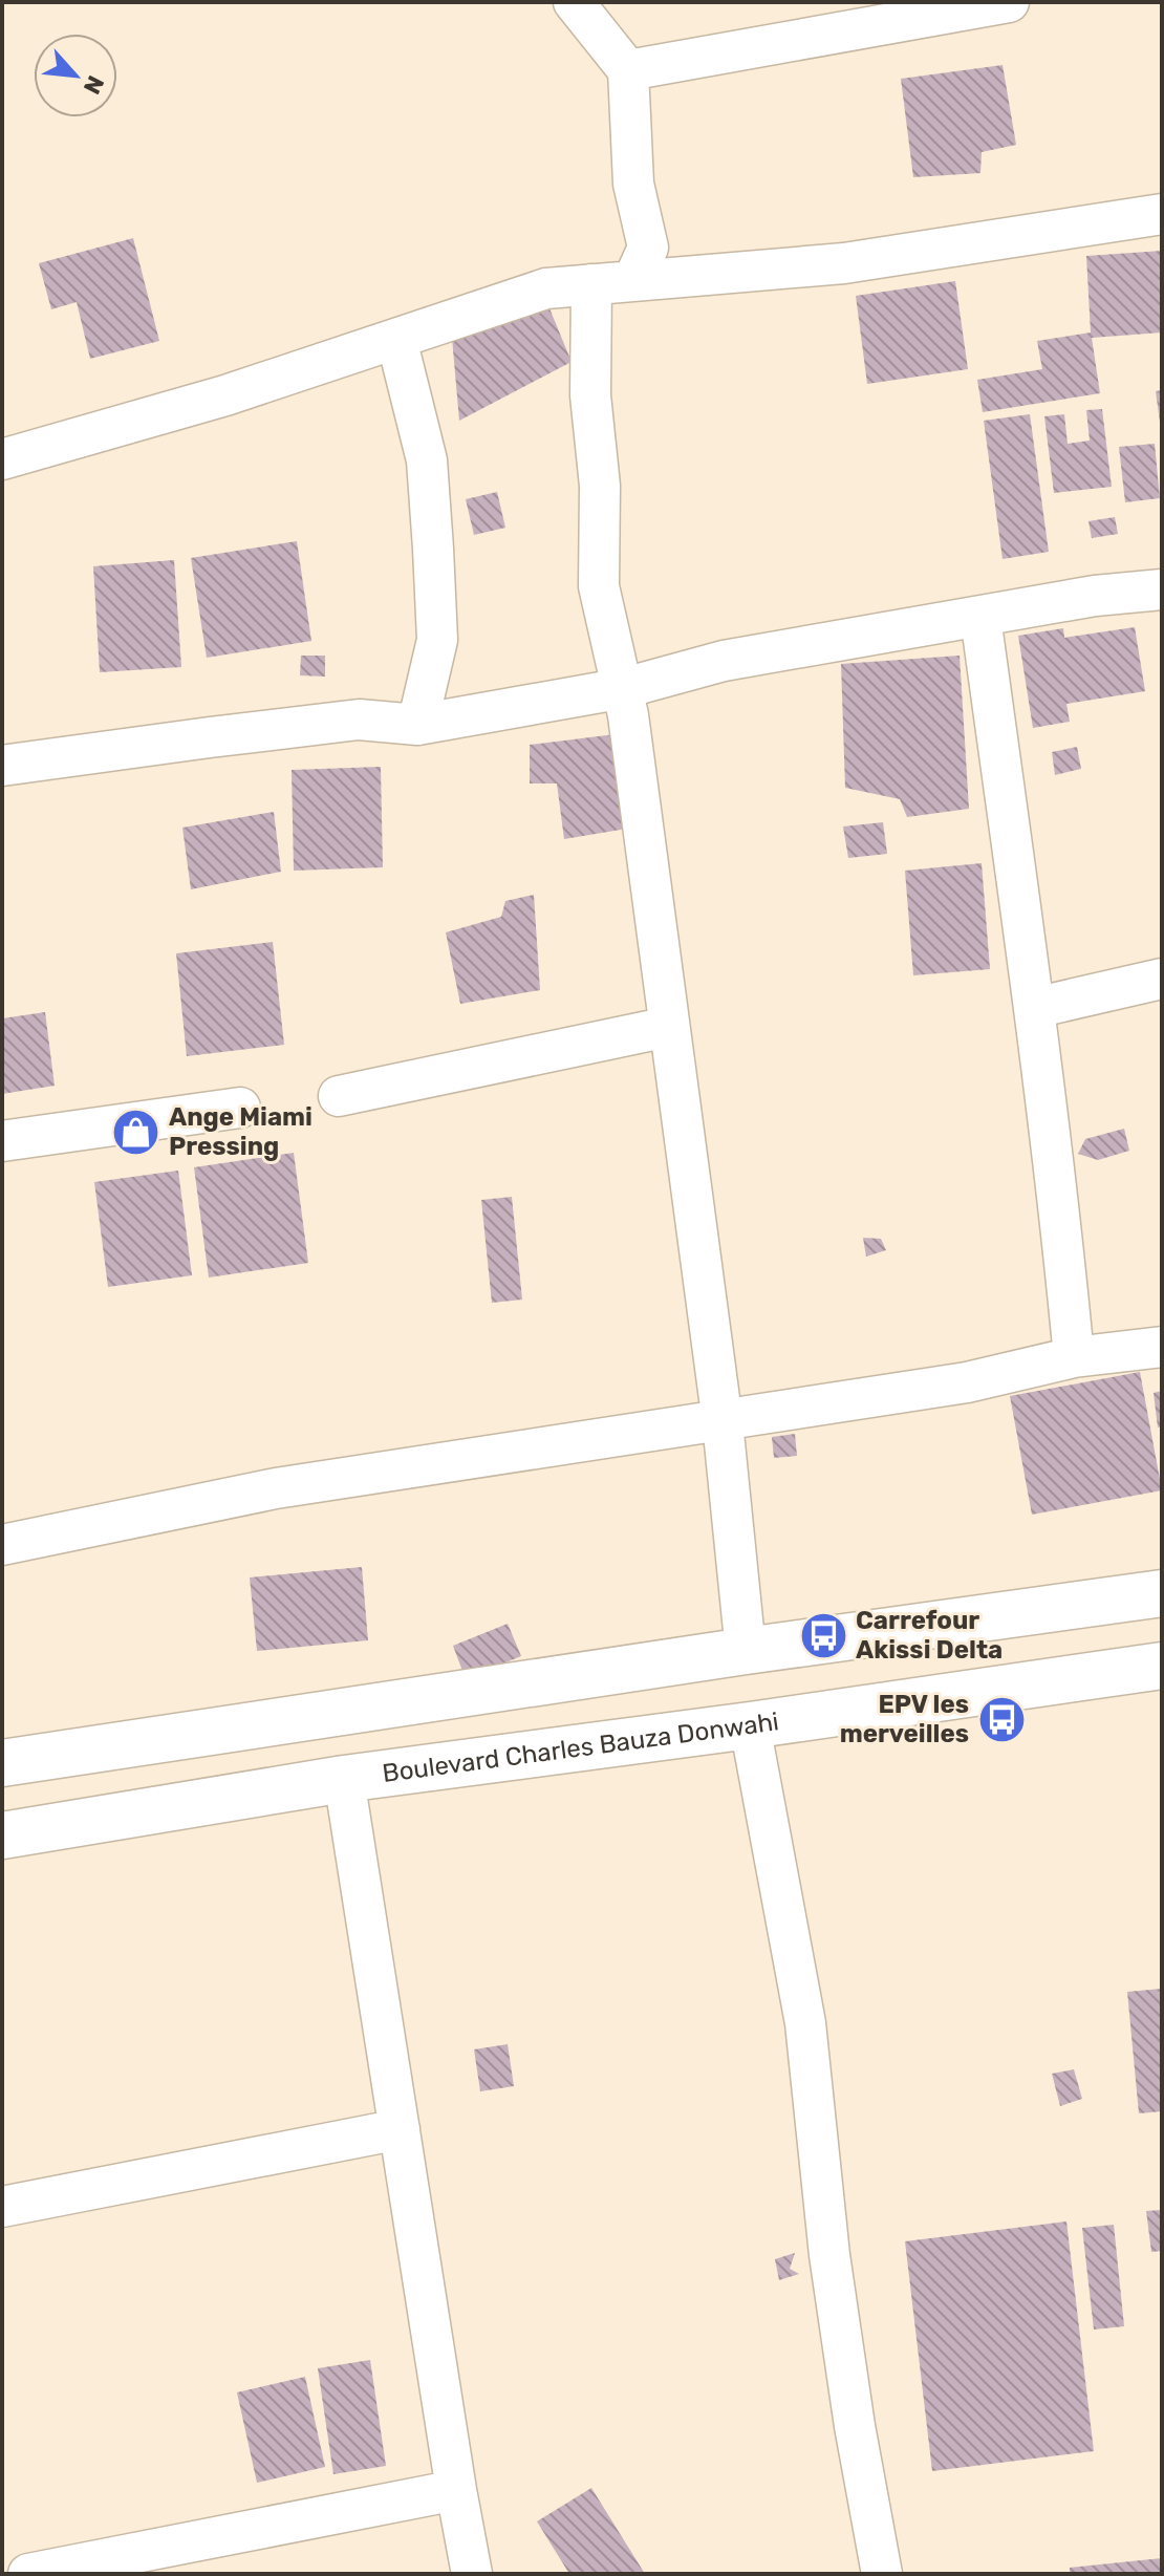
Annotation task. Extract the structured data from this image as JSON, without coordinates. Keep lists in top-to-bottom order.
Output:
{
  "streets": {
    "main road": ["Boulevard Charles Bauza Donwahi"]
  },
  "places": {
    "shop": ["Ange Miami Pressing"],
    "bus stop": ["Carrefour Akissi Delta", "EPV les merveilles"]
  },
  "north": "bottom right"
}
